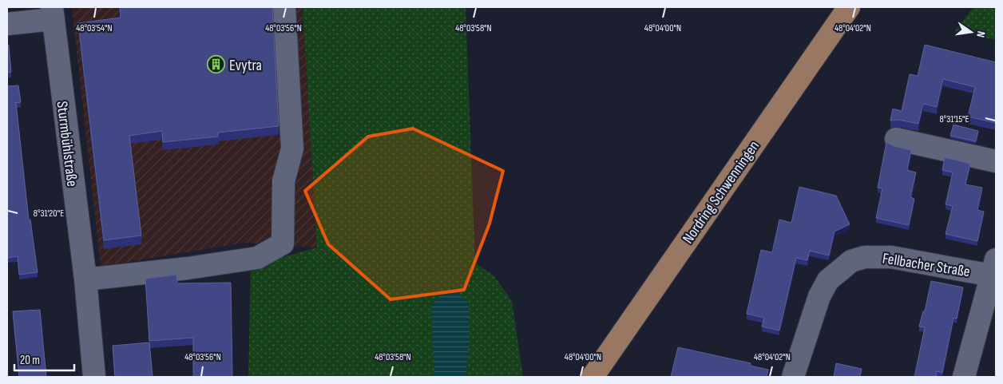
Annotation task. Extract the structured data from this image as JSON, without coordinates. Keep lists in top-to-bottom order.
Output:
{
  "streets": {
    "main road": ["Nordring Schwenningen"],
    "street": ["Sturmbühlstraße", "Fellbacher Straße"]
  },
  "places": {
    "building": ["Evytra"]
  },
  "scale_bar": "20 m",
  "north": "right",
  "coordinates": [
    "48°03'54\"N",
    "48°03'56\"N",
    "48°03'58\"N",
    "48°04'00\"N",
    "48°04'02\"N",
    "8°31'15\"E",
    "8°31'20\"E"
  ]
}
